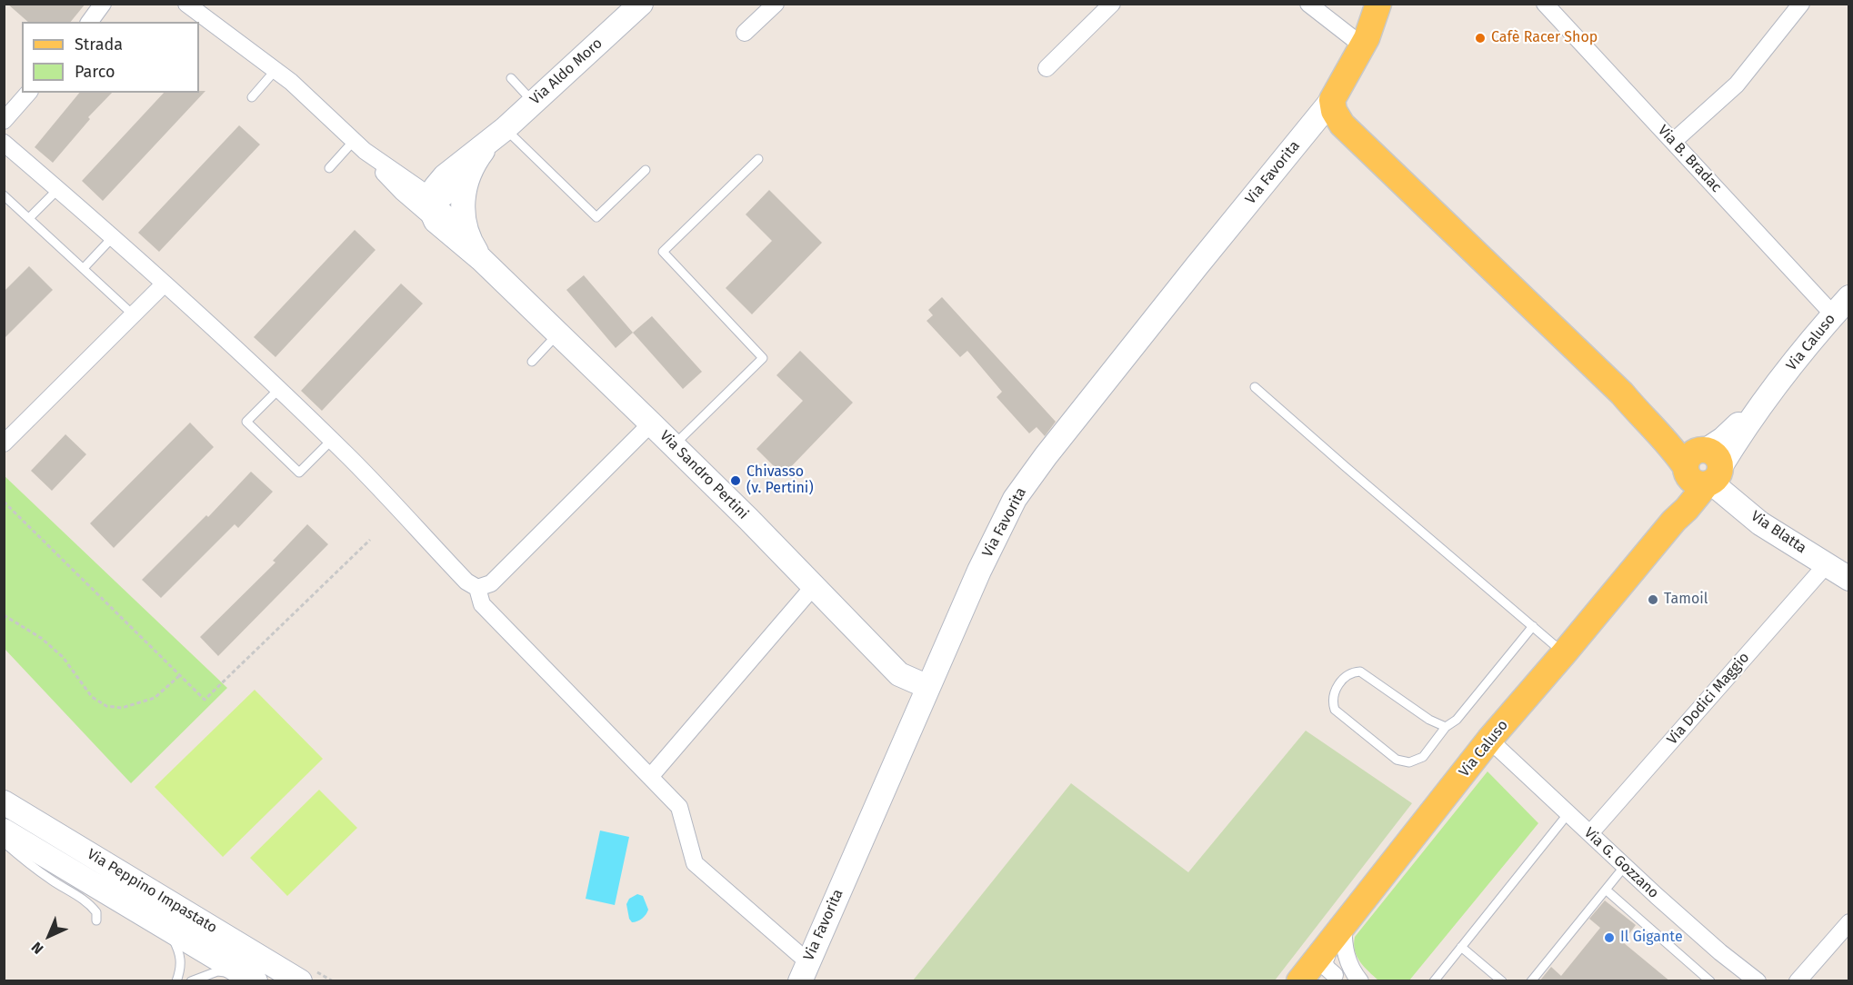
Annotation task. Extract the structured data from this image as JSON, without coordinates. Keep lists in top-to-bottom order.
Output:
{
  "streets": {
    "main road": ["Via Caluso"],
    "street": [
      "Via Aldo Moro",
      "Via B. Bradac",
      "Via Favorita",
      "Via Sandro Pertini",
      "Via Blatta",
      "Via Dodici Maggio",
      "Via G. Gozzano",
      "Via Peppino Impastato"
    ]
  },
  "crossings": [
    ["Via B. Bradac", "Via Caluso"],
    ["Via Favorita", "Via Sandro Pertini"],
    ["Via Caluso", "Via Blatta"],
    ["Via Caluso", "Via G. Gozzano"],
    ["Via Blatta", "Via Dodici Maggio"],
    ["Via Dodici Maggio", "Via G. Gozzano"]
  ],
  "places": [
    "Cafè Racer Shop",
    "Chivasso (v. Pertini)",
    "Tamoil",
    "Il Gigante"
  ],
  "legend": ["Strada", "Parco"],
  "north": "bottom left"
}
